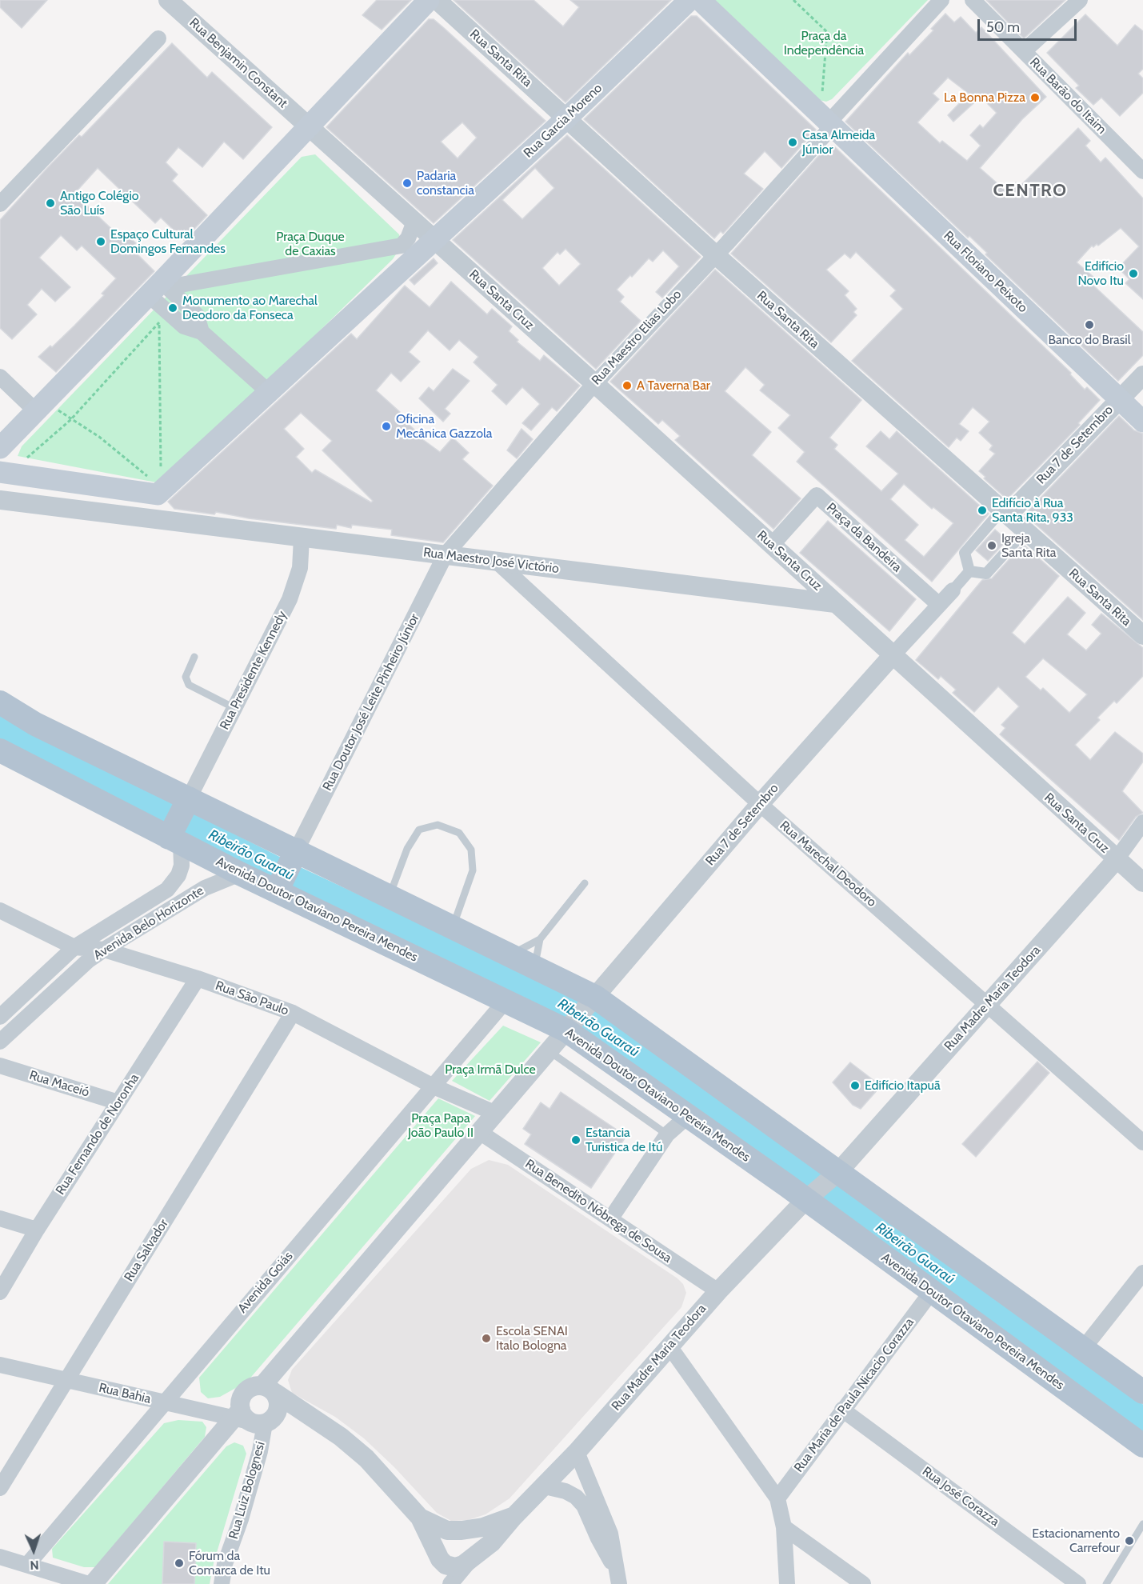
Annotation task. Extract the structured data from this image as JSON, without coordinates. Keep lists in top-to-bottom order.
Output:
{
  "streets": {
    "main road": ["Rua Garcia Moreno", "Rua Floriano Peixoto", "Avenida Doutor Otaviano Pereira Mendes"],
    "street": [
      "Rua Santa Rita",
      "Rua Benjamin Constant",
      "Rua Barão do Itaim",
      "Rua Santa Cruz",
      "Rua Maestro Elias Lobo",
      "Rua 7 de Setembro",
      "Praça da Bandeira",
      "Rua Maestro José Victório",
      "Rua Presidente Kennedy",
      "Rua Doutor José Leite Pinheiro Júnior",
      "Rua Marechal Deodoro",
      "Avenida Belo Horizonte",
      "Rua São Paulo",
      "Rua Madre Maria Teodora",
      "Rua Maceió",
      "Rua Fernando de Noronha",
      "Rua Benedito Nóbrega de Sousa",
      "Rua Salvador",
      "Avenida Goiás",
      "Rua Bahia",
      "Rua Maria de Paula Nicacio Corazza",
      "Rua Luiz Bolognesi",
      "Rua José Corazza"
    ]
  },
  "crossings": [
    ["Rua Santa Rita", "Rua Garcia Moreno"],
    ["Rua Santa Rita", "Rua Maestro Elias Lobo"],
    ["Rua Santa Rita", "Rua 7 de Setembro"],
    ["Rua Garcia Moreno", "Rua Santa Cruz"],
    ["Rua Floriano Peixoto", "Rua Maestro Elias Lobo"],
    ["Rua Floriano Peixoto", "Rua 7 de Setembro"],
    ["Rua Santa Cruz", "Rua Maestro Elias Lobo"],
    ["Rua Santa Cruz", "Rua 7 de Setembro"],
    ["Rua Santa Cruz", "Praça da Bandeira"],
    ["Rua Santa Cruz", "Rua Maestro José Victório"],
    ["Rua Santa Cruz", "Rua Madre Maria Teodora"],
    ["Rua Maestro Elias Lobo", "Rua Maestro José Victório"],
    ["Rua Maestro Elias Lobo", "Rua Doutor José Leite Pinheiro Júnior"],
    ["Rua 7 de Setembro", "Rua Marechal Deodoro"],
    ["Rua 7 de Setembro", "Avenida Doutor Otaviano Pereira Mendes"],
    ["Rua Maestro José Victório", "Rua Presidente Kennedy"],
    ["Rua Maestro José Victório", "Rua Doutor José Leite Pinheiro Júnior"],
    ["Rua Maestro José Victório", "Rua Marechal Deodoro"],
    ["Rua Presidente Kennedy", "Avenida Doutor Otaviano Pereira Mendes"],
    ["Rua Presidente Kennedy", "Avenida Belo Horizonte"],
    ["Rua Doutor José Leite Pinheiro Júnior", "Avenida Doutor Otaviano Pereira Mendes"],
    ["Rua Marechal Deodoro", "Rua Madre Maria Teodora"],
    ["Avenida Doutor Otaviano Pereira Mendes", "Avenida Belo Horizonte"],
    ["Avenida Doutor Otaviano Pereira Mendes", "Rua Madre Maria Teodora"],
    ["Avenida Doutor Otaviano Pereira Mendes", "Avenida Goiás"],
    ["Avenida Doutor Otaviano Pereira Mendes", "Rua Maria de Paula Nicacio Corazza"],
    ["Avenida Belo Horizonte", "Rua São Paulo"],
    ["Rua São Paulo", "Rua Fernando de Noronha"],
    ["Rua São Paulo", "Rua Salvador"],
    ["Rua São Paulo", "Avenida Goiás"],
    ["Rua Madre Maria Teodora", "Rua Benedito Nóbrega de Sousa"],
    ["Rua Maceió", "Rua Fernando de Noronha"],
    ["Rua Salvador", "Rua Bahia"],
    ["Avenida Goiás", "Rua Bahia"],
    ["Rua Bahia", "Rua Luiz Bolognesi"],
    ["Rua Maria de Paula Nicacio Corazza", "Rua José Corazza"]
  ],
  "districts": ["CENTRO"],
  "water": ["Ribeirão Guaraú"],
  "parks": [
    "Praça da Independência",
    "Praça Duque de Caxias",
    "Praça Irmã Dulce",
    "Praça Papa João Paulo II"
  ],
  "places": [
    "La Bonna Pizza",
    "Casa Almeida Júnior",
    "Padaria constancia",
    "Antigo Colégio São Luís",
    "Espaço Cultural Domingos Fernandes",
    "Edifício Novo Itu",
    "Monumento ao Marechal Deodoro da Fonseca",
    "Banco do Brasil",
    "A Taverna Bar",
    "Oficina Mecânica Gazzola",
    "Edifício à Rua Santa Rita, 933",
    "Igreja Santa Rita",
    "Edifício Itapuã",
    "Estancia Turistica de Itú",
    "Escola SENAI Italo Bologna",
    "Estacionamento Carrefour",
    "Fórum da Comarca de Itu"
  ],
  "scale_bar": "50 m",
  "north": "bottom"
}
